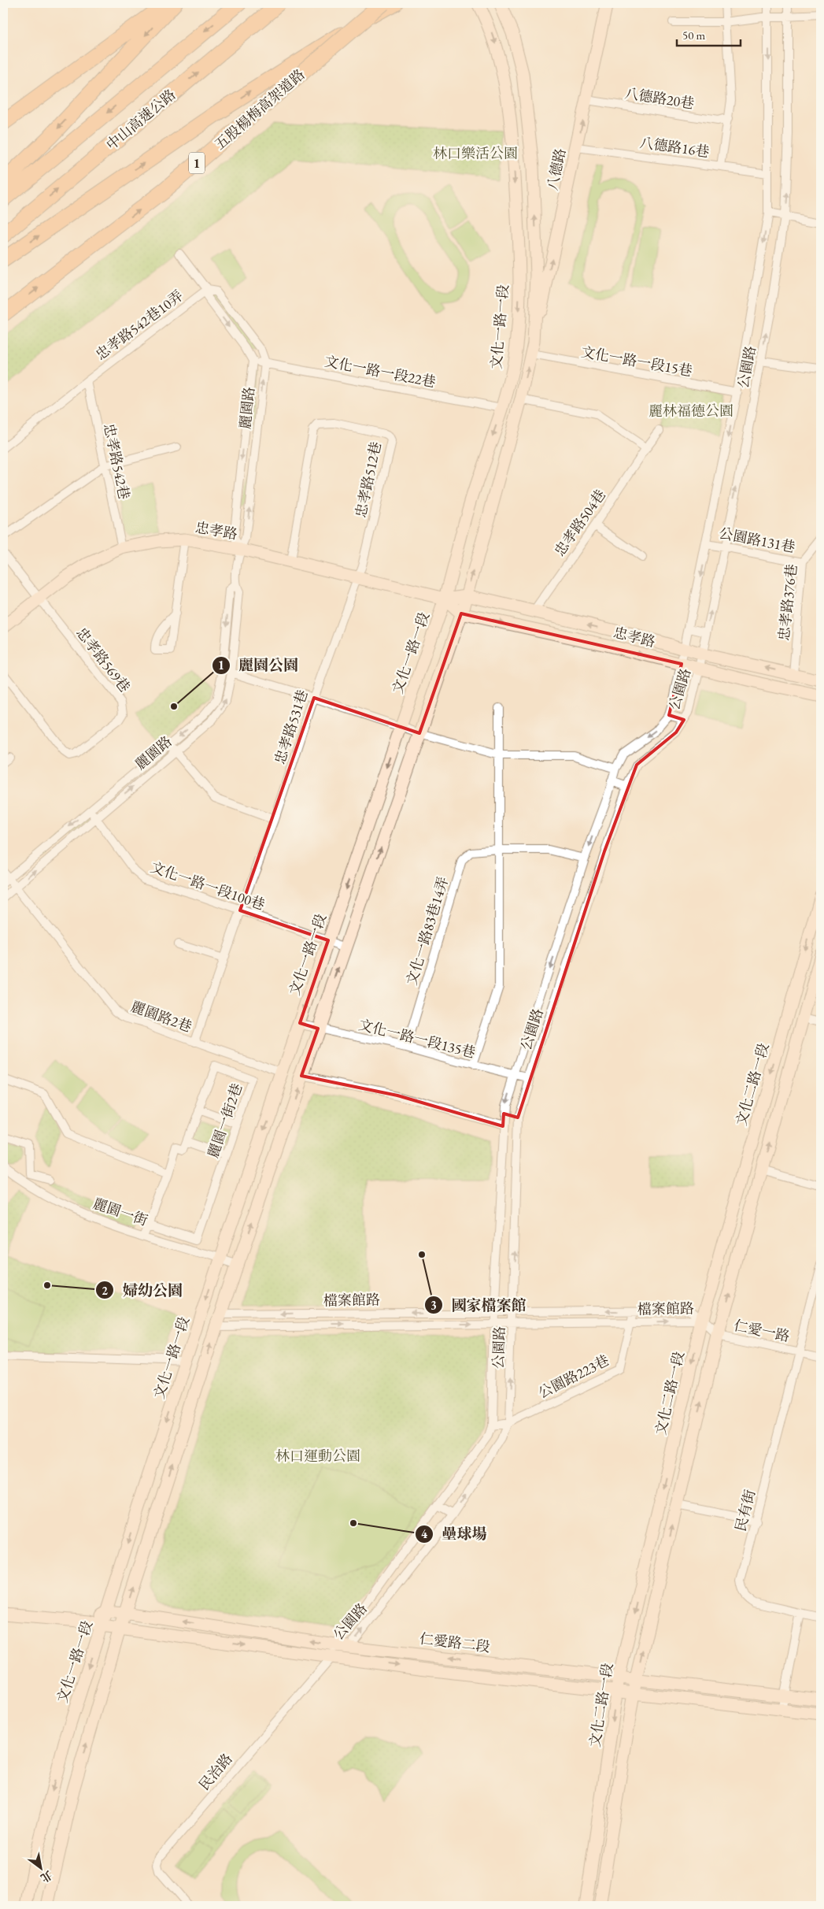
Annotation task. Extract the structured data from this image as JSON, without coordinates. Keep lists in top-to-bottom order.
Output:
{
  "streets": {
    "highway": ["五股楊梅高架道路", "中山高速公路", "1"],
    "main road": [
      "八德路",
      "文化一路一段",
      "忠孝路",
      "文化二路一段",
      "仁愛路二段"
    ],
    "street": [
      "八德路20巷",
      "八德路16巷",
      "忠孝路542巷10弄",
      "文化一路一段15巷",
      "公園路",
      "文化一路一段22巷",
      "麗園路",
      "忠孝路542巷",
      "忠孝路512巷",
      "忠孝路504巷",
      "公園路131巷",
      "忠孝路376巷",
      "忠孝路569巷",
      "忠孝路531巷",
      "文化一路一段100巷",
      "文化一路83巷14弄",
      "麗園路2巷",
      "文化一路一段135巷",
      "麗園一街2巷",
      "麗園一街",
      "檔案館路",
      "仁愛一路",
      "公園路223巷",
      "民有街",
      "民治路"
    ]
  },
  "crossings": [
    ["八德路20巷", "八德路"],
    ["八德路16巷", "八德路"],
    ["八德路16巷", "公園路"],
    ["忠孝路542巷10弄", "忠孝路542巷"],
    ["文化一路一段", "文化一路一段22巷"],
    ["文化一路一段", "忠孝路"],
    ["文化一路一段", "文化一路一段100巷"],
    ["文化一路一段", "麗園路2巷"],
    ["文化一路一段", "文化一路一段135巷"],
    ["文化一路一段", "麗園一街"],
    ["文化一路一段", "仁愛路二段"],
    ["文化一路一段15巷", "公園路"],
    ["公園路", "忠孝路"],
    ["公園路", "公園路131巷"],
    ["公園路", "文化一路83巷14弄"],
    ["公園路", "文化一路一段135巷"],
    ["公園路", "檔案館路"],
    ["公園路", "公園路223巷"],
    ["公園路", "仁愛路二段"],
    ["公園路", "民治路"],
    ["文化一路一段22巷", "麗園路"],
    ["麗園路", "忠孝路"],
    ["麗園路", "文化一路一段100巷"],
    ["麗園路", "麗園路2巷"],
    ["忠孝路542巷", "忠孝路"],
    ["忠孝路512巷", "忠孝路"],
    ["忠孝路512巷", "忠孝路531巷"],
    ["忠孝路504巷", "忠孝路"],
    ["忠孝路", "忠孝路376巷"],
    ["忠孝路", "忠孝路569巷"],
    ["忠孝路", "忠孝路531巷"],
    ["公園路131巷", "忠孝路376巷"],
    ["忠孝路531巷", "文化一路一段100巷"],
    ["忠孝路531巷", "麗園路2巷"],
    ["文化一路83巷14弄", "文化一路一段135巷"],
    ["文化二路一段", "檔案館路"],
    ["文化二路一段", "仁愛一路"],
    ["文化二路一段", "仁愛路二段"],
    ["檔案館路", "仁愛一路"],
    ["檔案館路", "公園路223巷"],
    ["仁愛一路", "民有街"]
  ],
  "parks": ["林口樂活公園", "麗林福德公園", "林口運動公園"],
  "places": [
    "麗園公園",
    "國家檔案館",
    "婦幼公園",
    "壘球場"
  ],
  "scale_bar": "50 m",
  "north": "bottom right"
}
